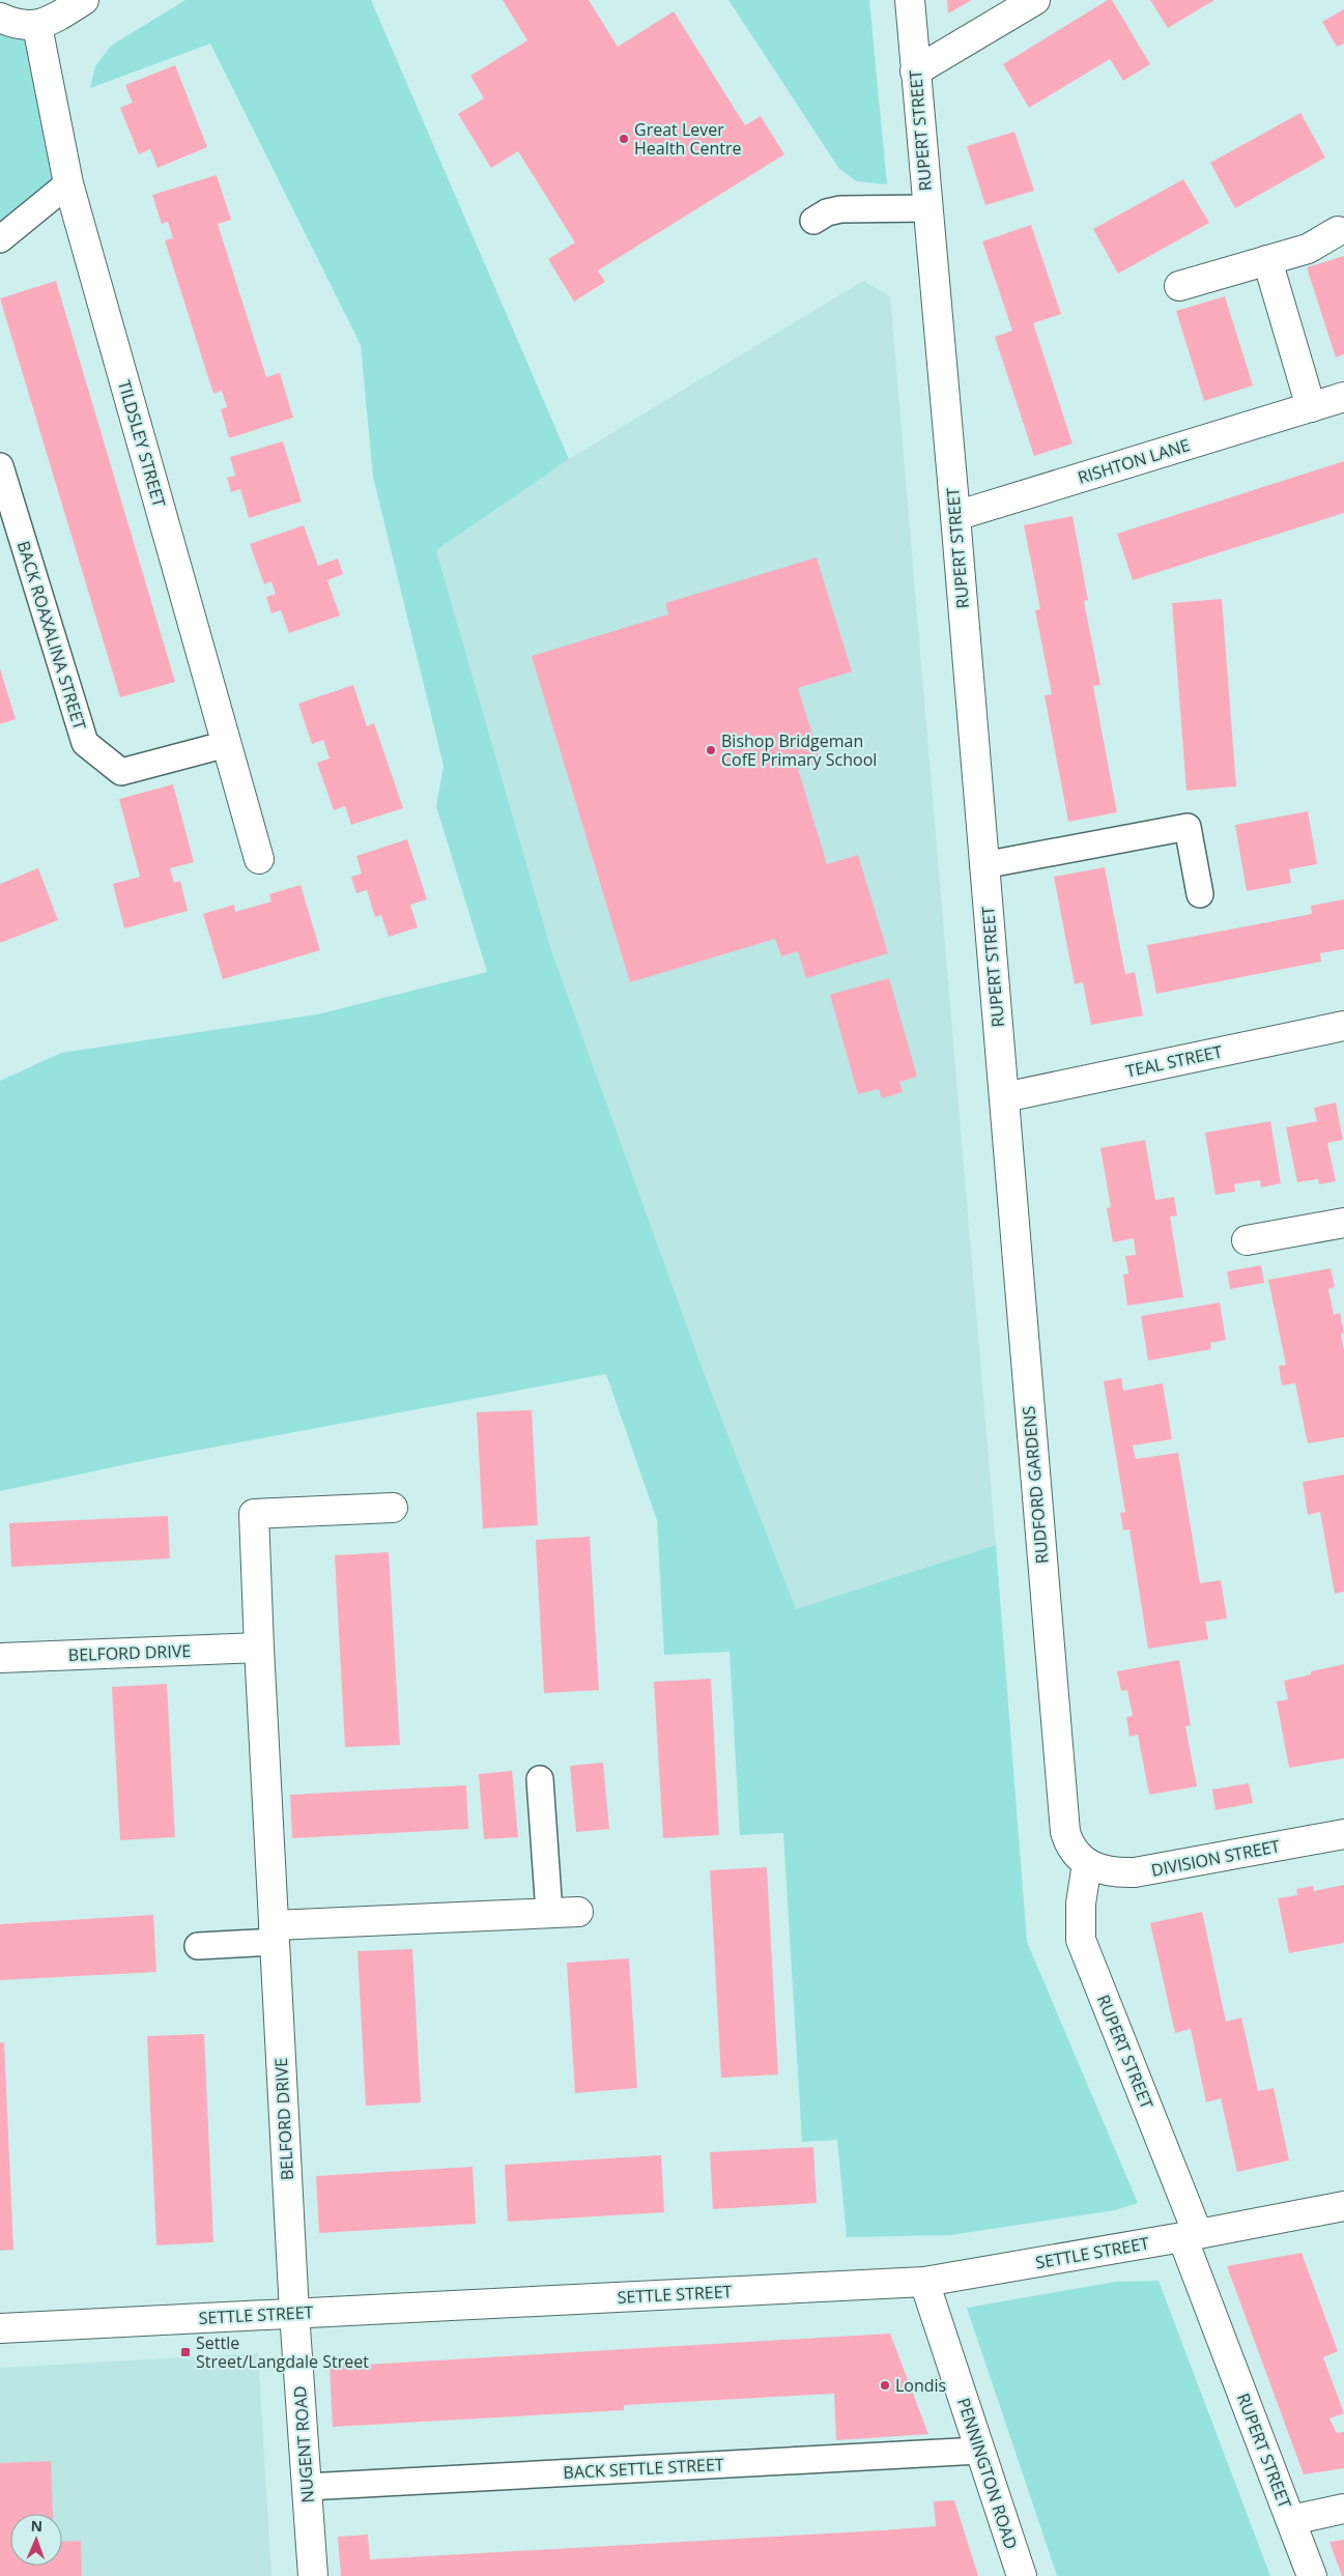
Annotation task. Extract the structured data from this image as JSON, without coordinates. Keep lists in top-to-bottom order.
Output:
{
  "streets": {
    "street": [
      "RUPERT STREET",
      "TILDSLEY STREET",
      "RISHTON LANE",
      "TEAL STREET",
      "RUDFORD GARDENS",
      "BELFORD DRIVE",
      "DIVISION STREET",
      "SETTLE STREET",
      "NUGENT ROAD",
      "PENNINGTON ROAD"
    ],
    "lane": ["BACK ROAXALINA STREET", "BACK SETTLE STREET"]
  },
  "crossings": [
    ["RUPERT STREET", "RISHTON LANE"],
    ["RUPERT STREET", "TEAL STREET"],
    ["RUPERT STREET", "RUDFORD GARDENS"],
    ["RUPERT STREET", "DIVISION STREET"],
    ["RUPERT STREET", "SETTLE STREET"],
    ["TILDSLEY STREET", "BACK ROAXALINA STREET"],
    ["TEAL STREET", "RUDFORD GARDENS"],
    ["RUDFORD GARDENS", "DIVISION STREET"],
    ["BELFORD DRIVE", "SETTLE STREET"],
    ["BELFORD DRIVE", "NUGENT ROAD"],
    ["SETTLE STREET", "NUGENT ROAD"],
    ["SETTLE STREET", "PENNINGTON ROAD"],
    ["NUGENT ROAD", "BACK SETTLE STREET"],
    ["BACK SETTLE STREET", "PENNINGTON ROAD"]
  ],
  "places": {
    "other": ["Great Lever Health Centre", "Bishop Bridgeman CofE Primary School", "Londis"],
    "transit": ["Settle Street/Langdale Street"]
  },
  "north": "top"
}
